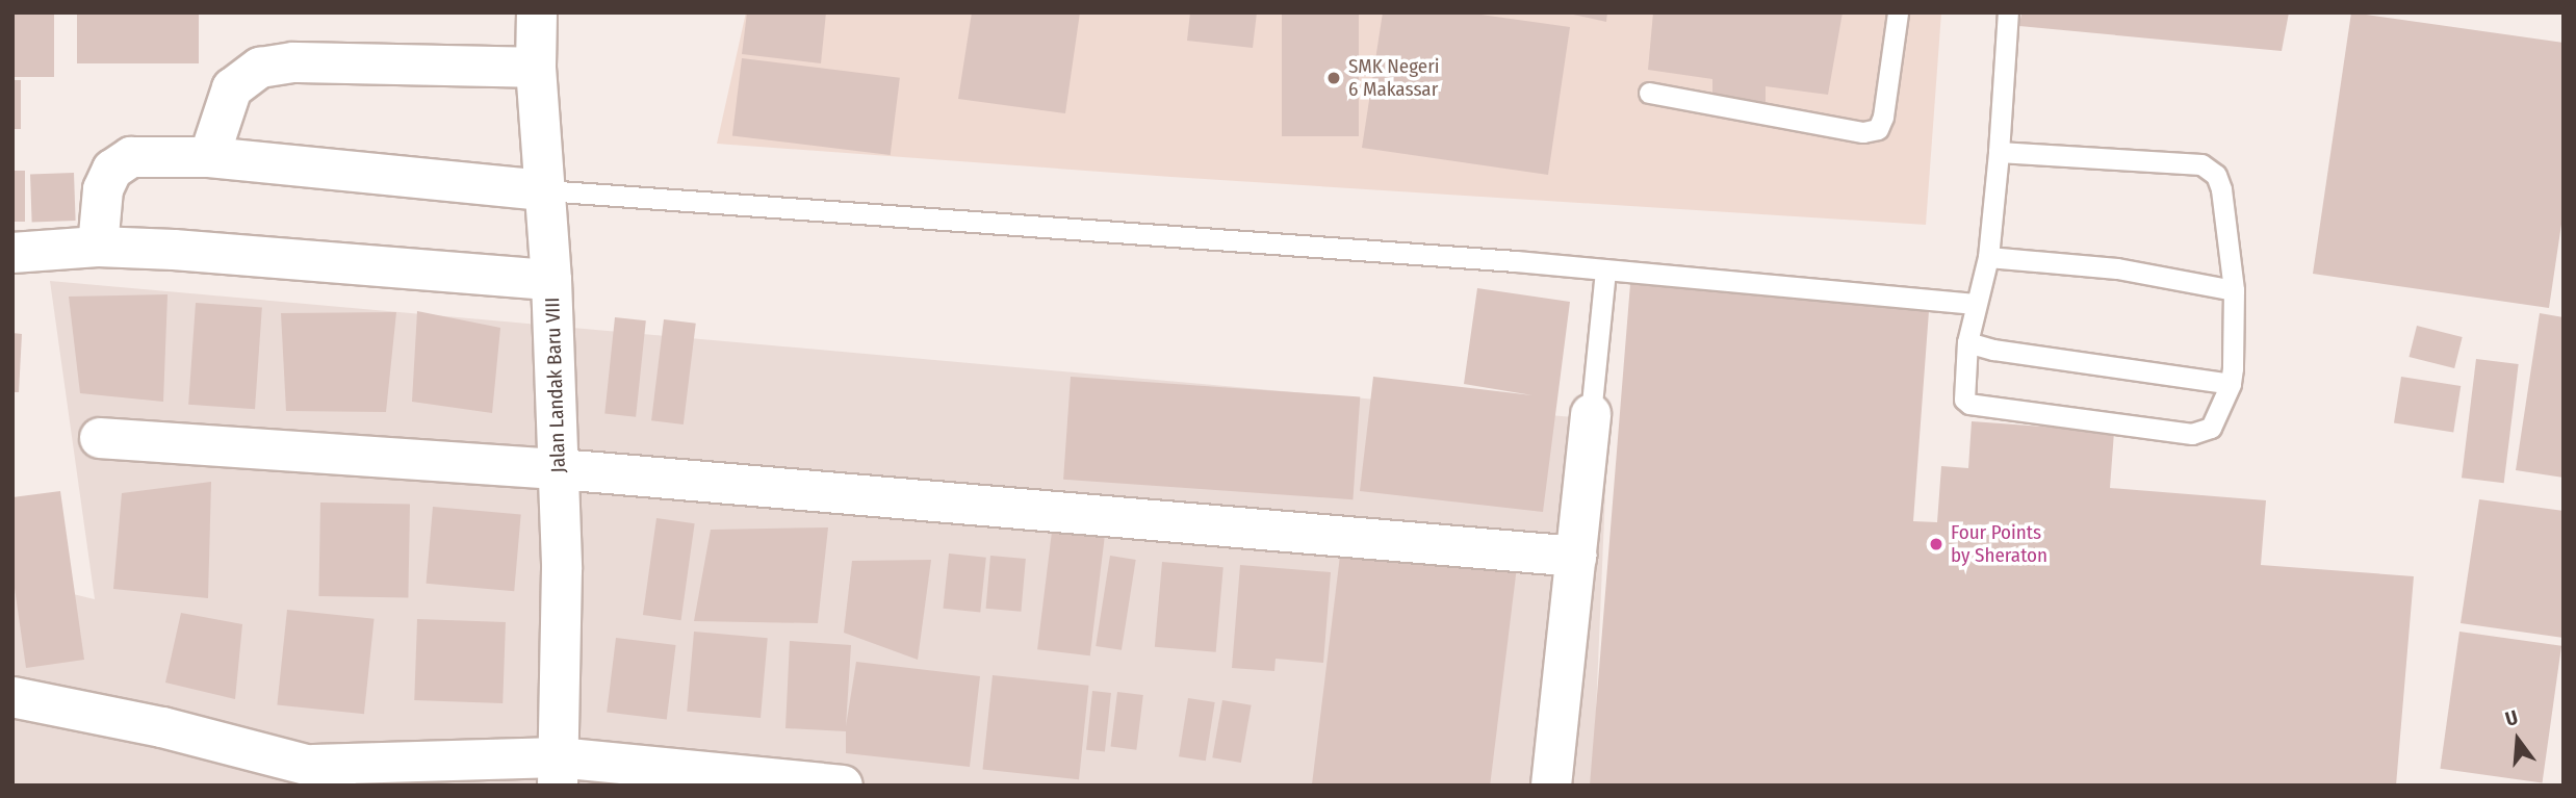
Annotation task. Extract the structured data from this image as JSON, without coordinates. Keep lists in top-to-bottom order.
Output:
{
  "streets": {
    "street": ["Jalan Landak Baru VIII"]
  },
  "places": ["SMK Negeri 6 Makassar", "Four Points by Sheraton"],
  "north": "top"
}
